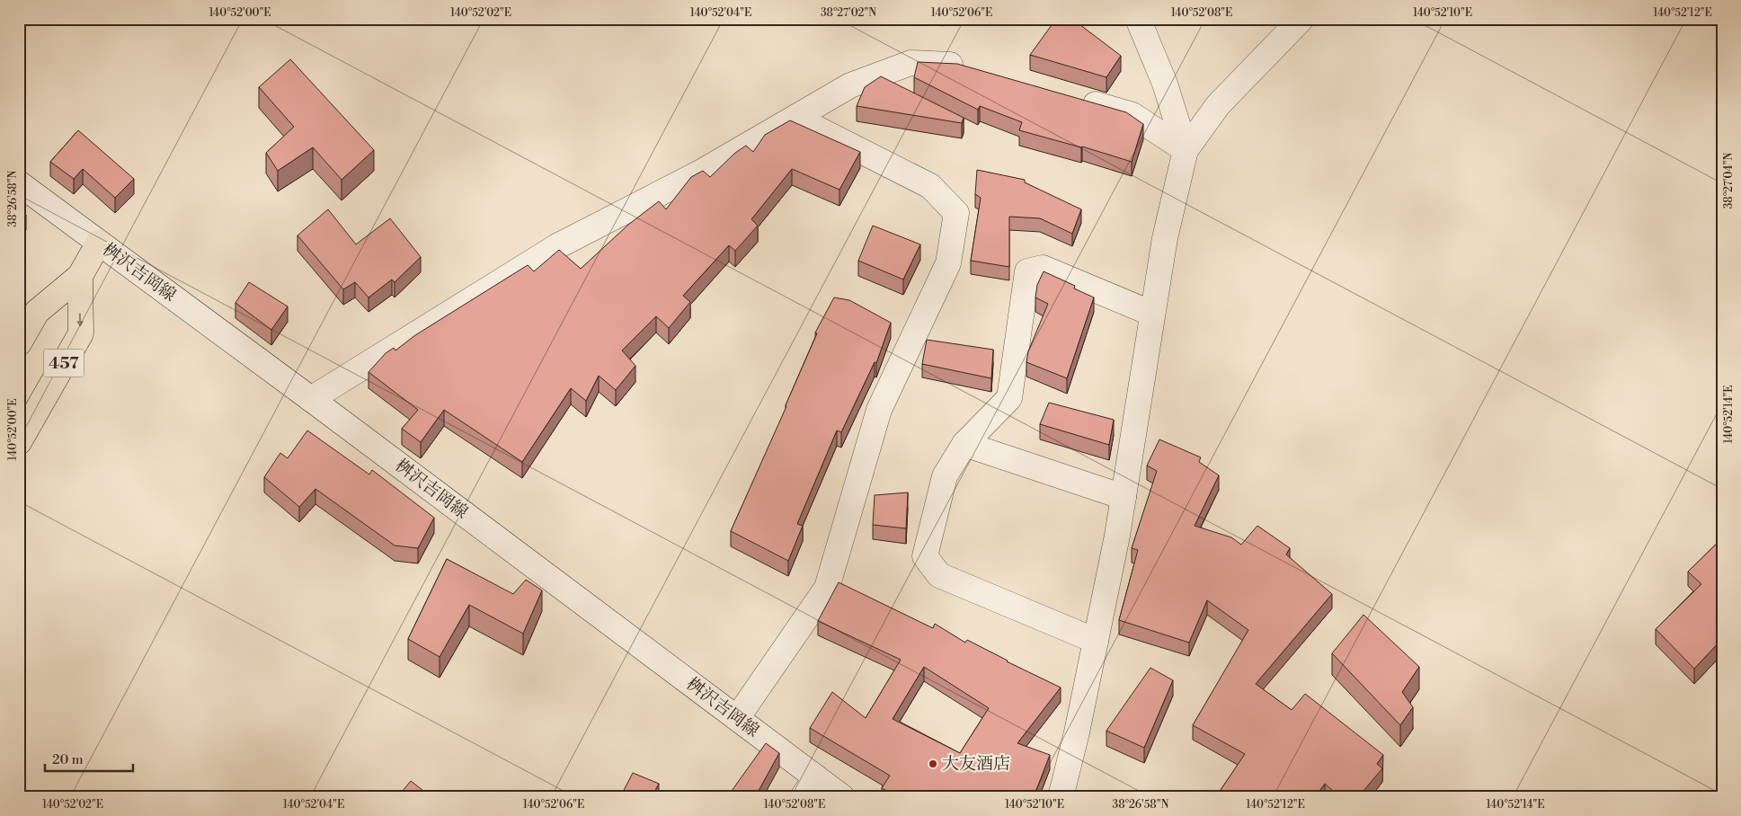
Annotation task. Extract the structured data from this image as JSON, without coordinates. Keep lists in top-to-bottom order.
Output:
{
  "streets": {
    "highway": ["457"],
    "street": ["桝沢吉岡線"]
  },
  "crossings": [
    ["桝沢吉岡線", "457"]
  ],
  "places": ["大友酒店"],
  "scale_bar": "20 m",
  "coordinates": [
    "140°52'00\"E",
    "140°52'02\"E",
    "140°52'04\"E",
    "38°27'02\"N",
    "140°52'06\"E",
    "140°52'08\"E",
    "140°52'10\"E",
    "140°52'12\"E",
    "38°27'04\"N",
    "38°26'58\"N",
    "140°52'14\"E"
  ]
}
